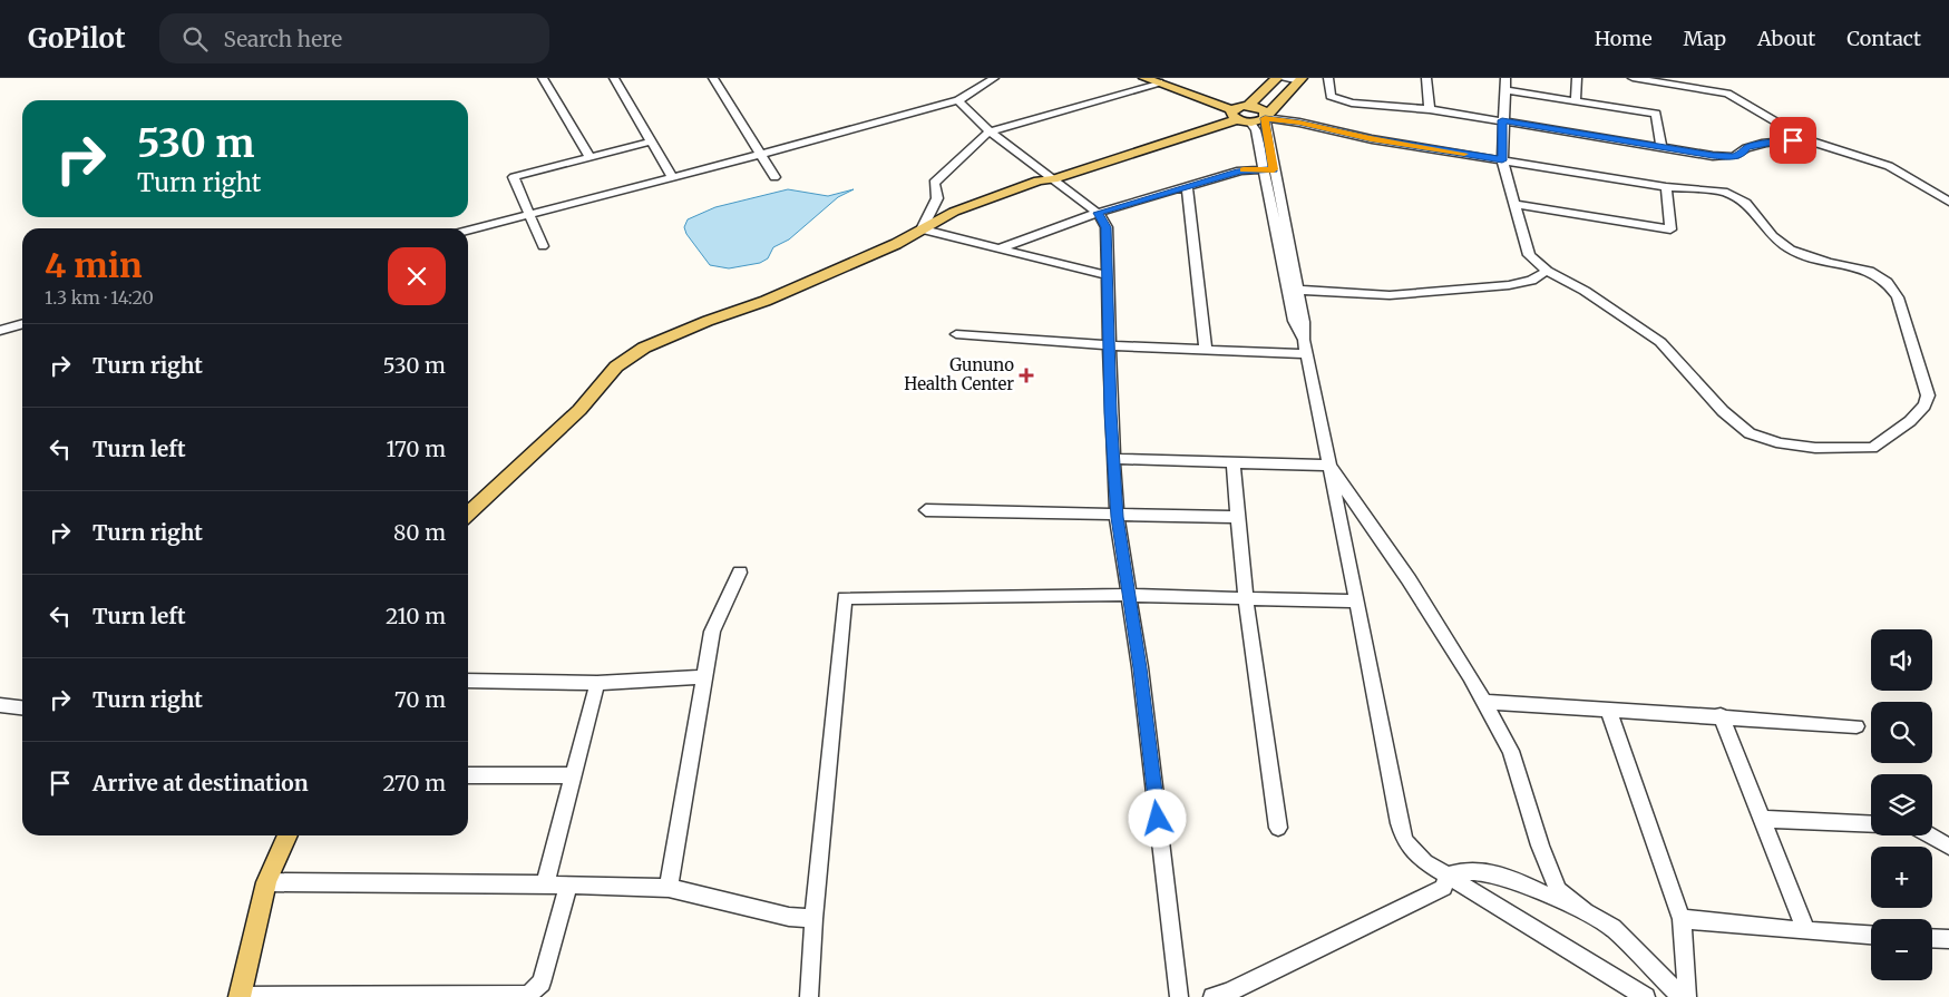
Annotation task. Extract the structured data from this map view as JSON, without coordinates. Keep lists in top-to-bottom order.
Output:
{
  "places": {
    "health": ["Gununo Health Center"]
  },
  "page": {
    "header": "GoPilot",
    "search": "Search here",
    "nav": [
      "Home",
      "Map",
      "About",
      "Contact"
    ],
    "turn": ["530 m", "Turn right"],
    "heading": ["4 min", "1.3 km · 14:20"],
    "list": [
      {
        "name": "Turn right",
        "value": "530 m"
      },
      {
        "name": "Turn left",
        "value": "170 m"
      },
      {
        "name": "Turn right",
        "value": "80 m"
      },
      {
        "name": "Turn left",
        "value": "210 m"
      },
      {
        "name": "Turn right",
        "value": "70 m"
      },
      {
        "name": "Arrive at destination",
        "value": "270 m"
      }
    ],
    "map_buttons": ["+", "−"]
  }
}
